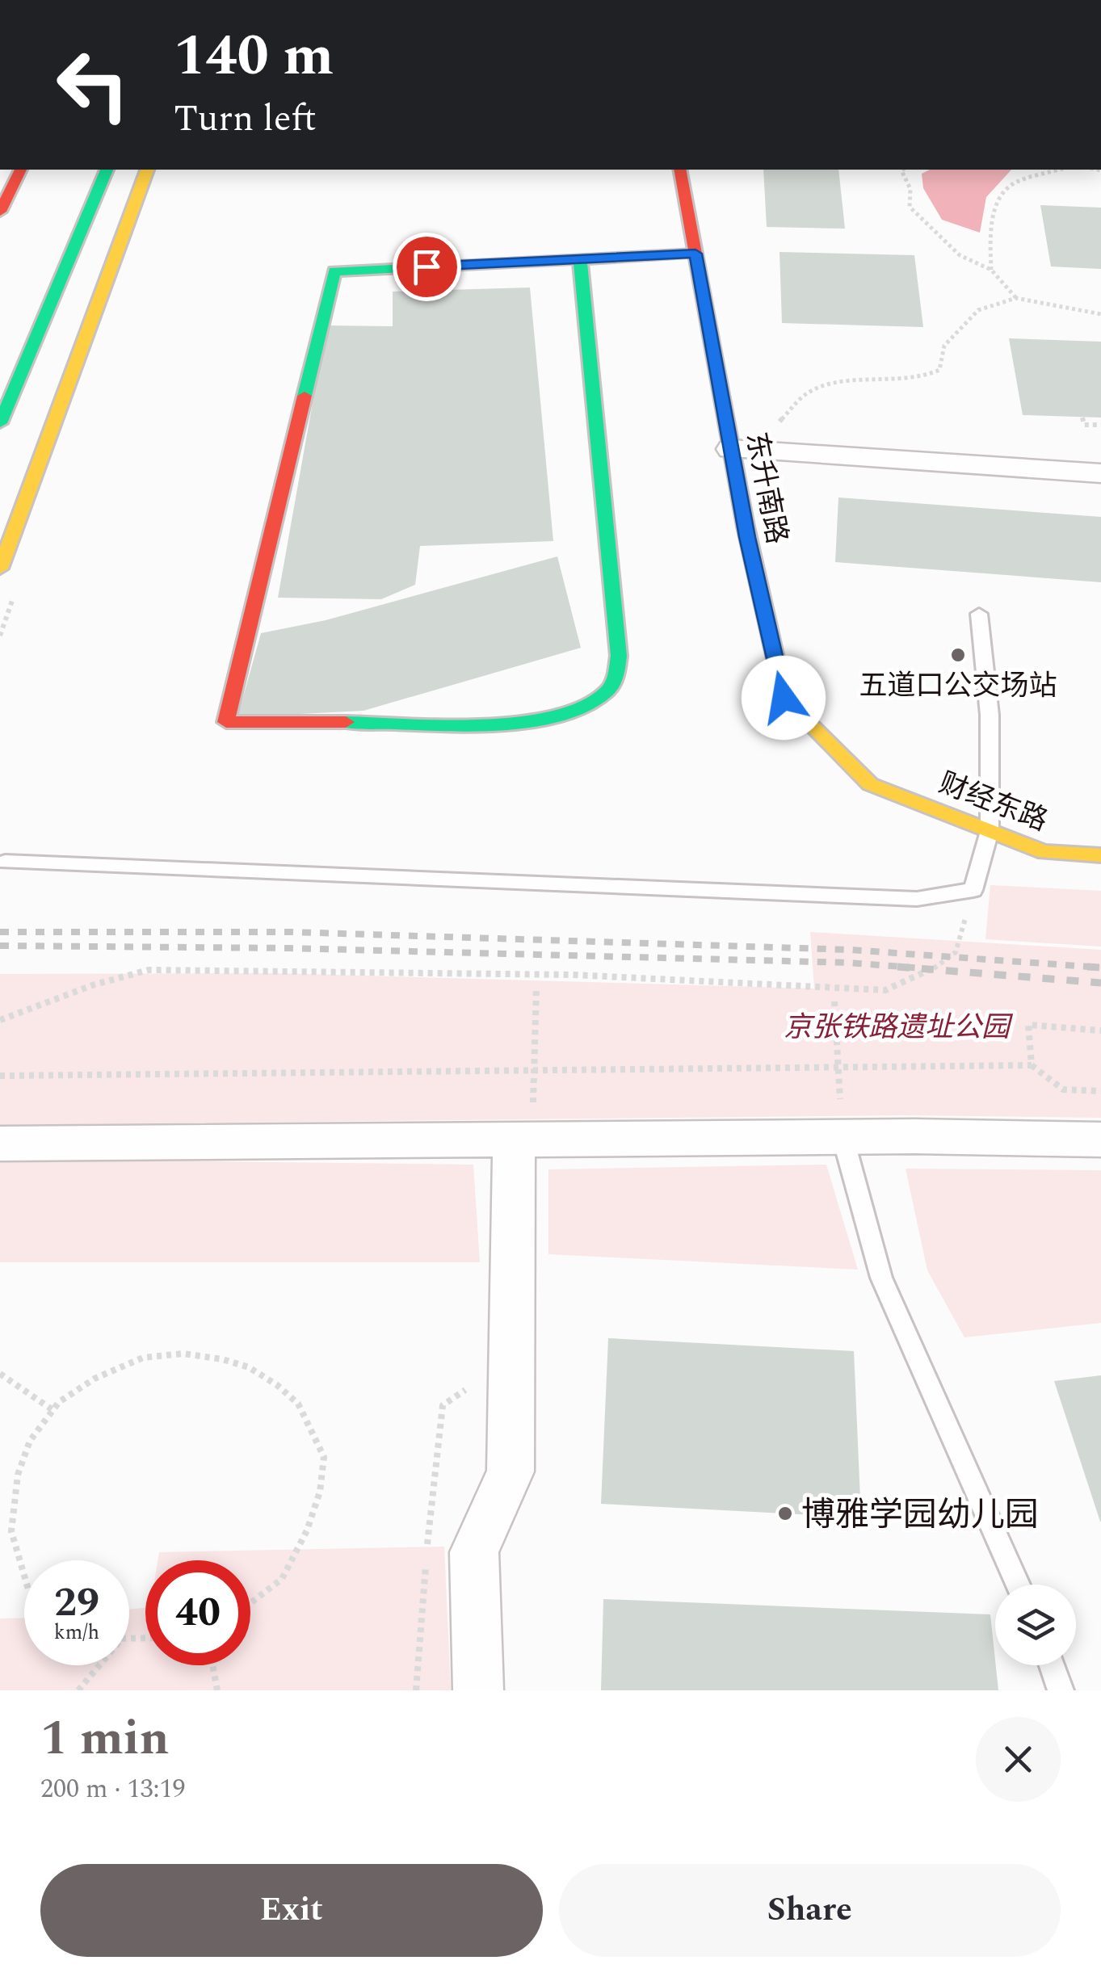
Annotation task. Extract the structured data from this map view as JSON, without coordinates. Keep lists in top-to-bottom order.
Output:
{
  "streets": {
    "main road": ["东升南路", "财经东路"]
  },
  "crossings": [
    ["东升南路", "财经东路"]
  ],
  "parks": ["京张铁路遗址公园"],
  "places": ["五道口公交场站", "博雅学园幼儿园"],
  "page": {
    "turn": ["140 m", "Turn left"],
    "speed": "29 km/h",
    "limit": "40",
    "heading": ["1 min", "200 m · 13:19"],
    "buttons": ["Exit", "Share"]
  }
}
